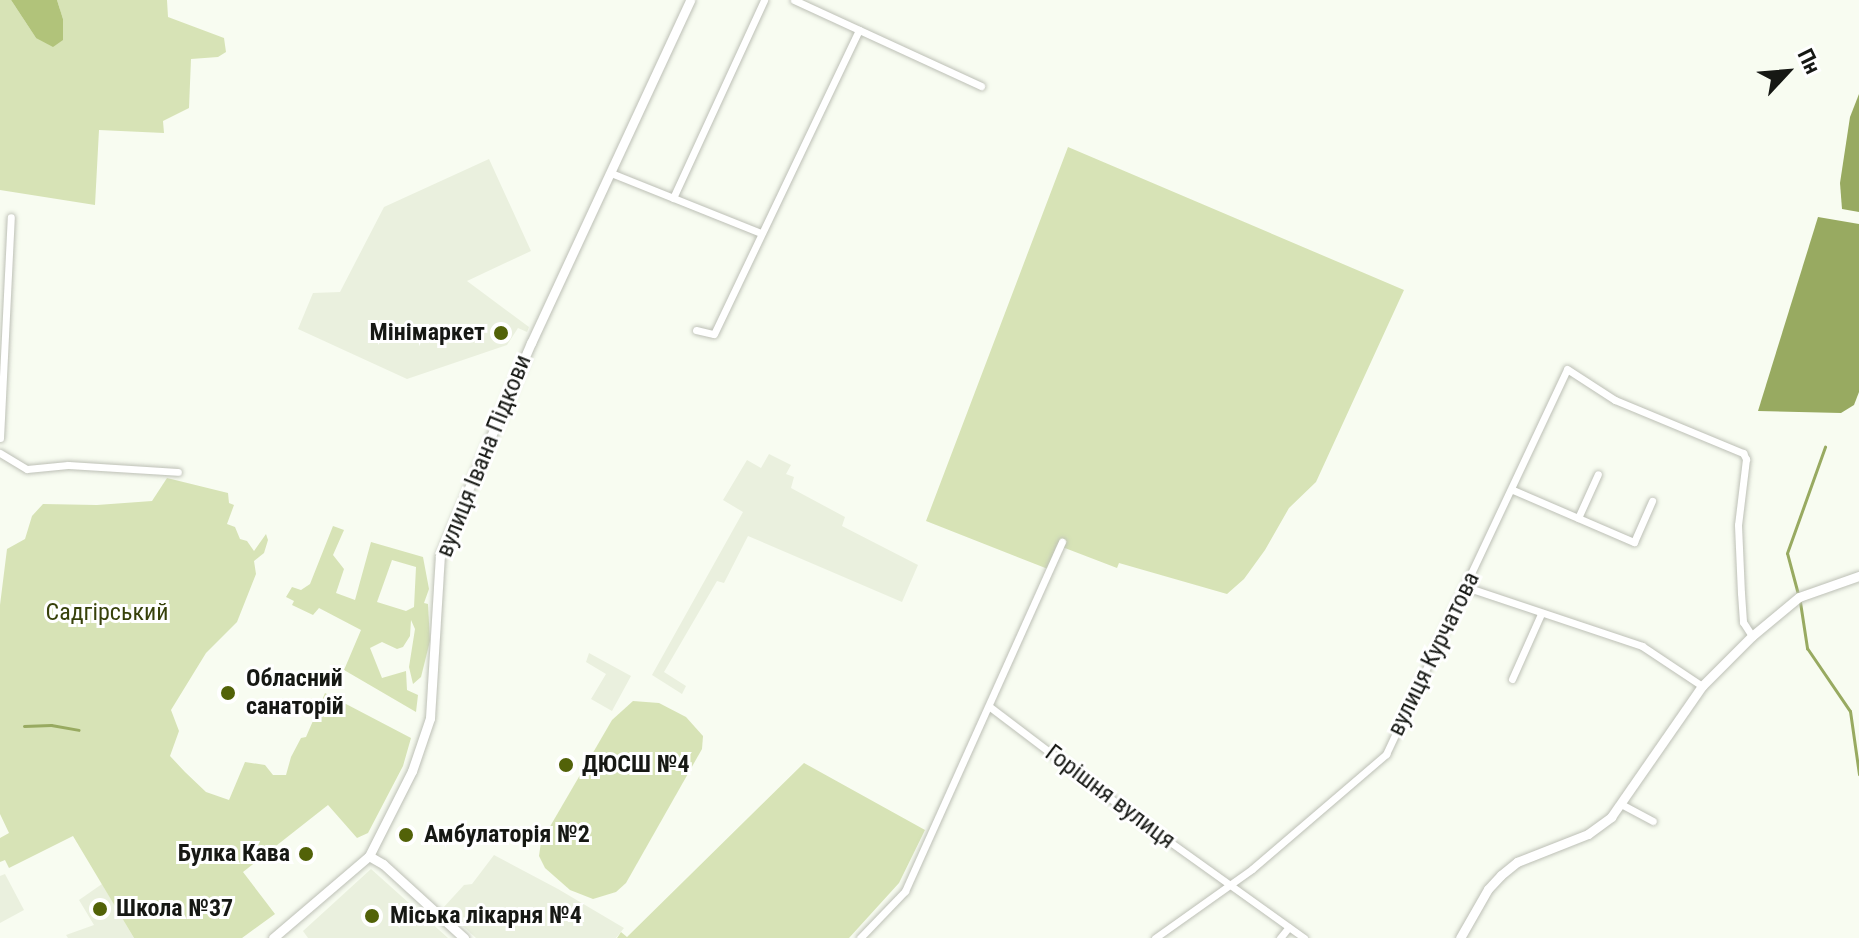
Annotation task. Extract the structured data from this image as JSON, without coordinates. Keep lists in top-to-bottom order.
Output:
{
  "streets": {
    "street": ["вулиця Івана Підкови", "вулиця Курчатова", "Горішня вулиця"]
  },
  "crossings": [
    ["вулиця Курчатова", "Горішня вулиця"]
  ],
  "parks": ["Садгірський"],
  "places": [
    "Мінімаркет",
    "Обласний санаторій",
    "ДЮСШ №4",
    "Амбулаторія №2",
    "Булка Кава",
    "Школа №37",
    "Міська лікарня №4"
  ],
  "north": "top right"
}
